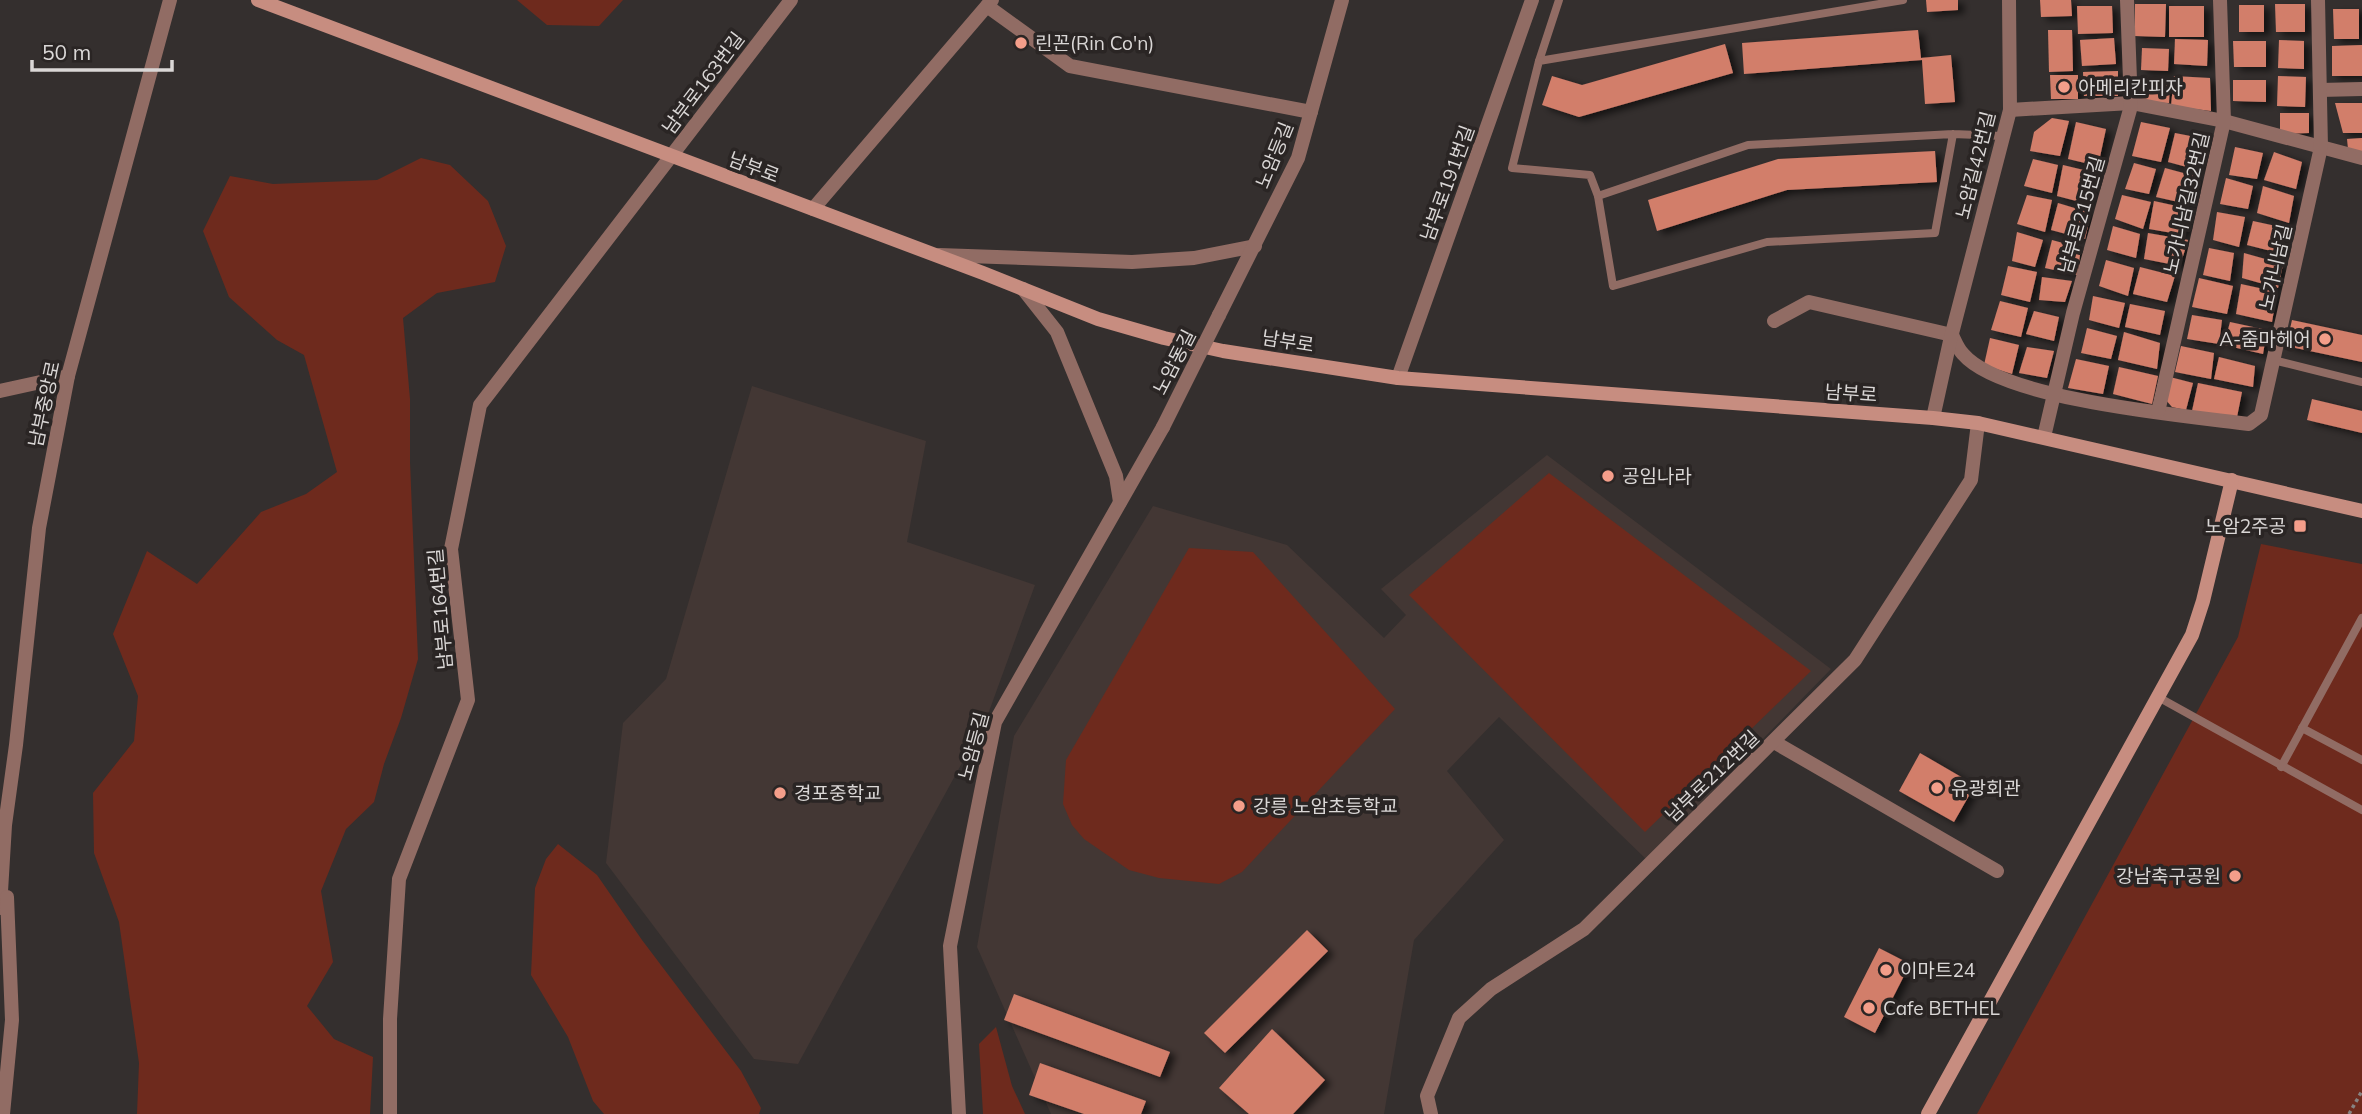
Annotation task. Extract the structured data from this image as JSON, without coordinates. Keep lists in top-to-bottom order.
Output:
{
  "streets": {
    "street": [
      "남부로163번길",
      "노암등길",
      "노암길42번길",
      "남부로",
      "남부로191번길",
      "노가니남길32번길",
      "남부로215번길",
      "노가니남길",
      "노암동길",
      "남부중앙로",
      "남부로164번길",
      "남부로212번길"
    ]
  },
  "crossings": [
    ["남부로163번길", "남부로"],
    ["남부로163번길", "남부로164번길"],
    ["노암등길", "노암동길"],
    ["노암길42번길", "남부로"],
    ["남부로", "남부로191번길"],
    ["남부로", "남부로215번길"],
    ["남부로", "남부로164번길"],
    ["남부로", "남부로212번길"],
    ["노가니남길32번길", "노가니남길"],
    ["남부로215번길", "노가니남길"]
  ],
  "places": {
    "other": [
      "린꼰(Rin Co'n)",
      "아메리칸피자",
      "A-줌마헤어",
      "공임나라",
      "유광회관",
      "경포중학교",
      "강릉 노암초등학교",
      "강남축구공원",
      "이마트24",
      "Cafe BETHEL"
    ],
    "transit": ["노암2주공"]
  },
  "scale_bar": "50 m"
}
